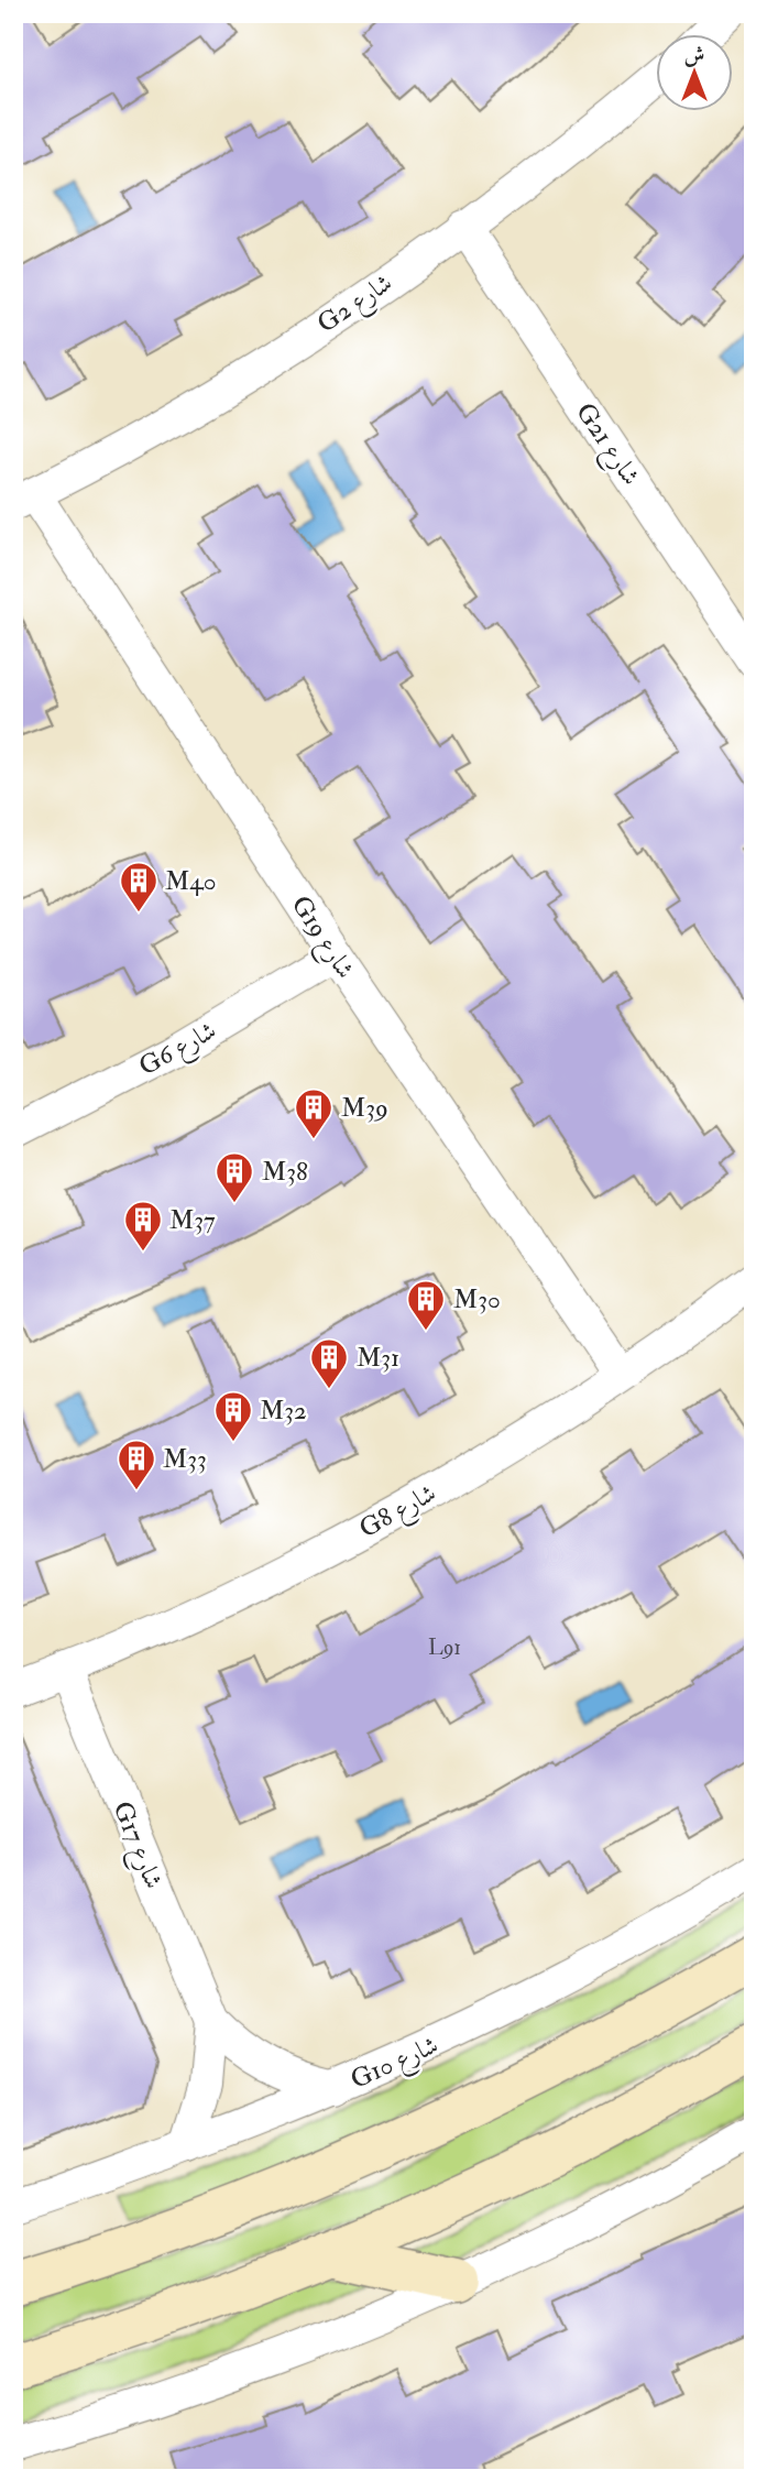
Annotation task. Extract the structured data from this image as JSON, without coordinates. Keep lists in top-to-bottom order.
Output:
{
  "streets": {
    "street": [
      "G2 شارع",
      "G21 شارع",
      "G19 شارع",
      "G6 شارع",
      "G8 شارع",
      "G17 شارع",
      "G10 شارع"
    ]
  },
  "crossings": [
    ["G2 شارع", "G21 شارع"],
    ["G2 شارع", "G19 شارع"],
    ["G19 شارع", "G6 شارع"],
    ["G19 شارع", "G8 شارع"],
    ["G8 شارع", "G17 شارع"],
    ["G17 شارع", "G10 شارع"]
  ],
  "places": {
    "building": [
      "M40",
      "M39",
      "M38",
      "M37",
      "M30",
      "M31",
      "M32",
      "M33"
    ]
  },
  "house_numbers": ["L91"],
  "north": "top"
}
